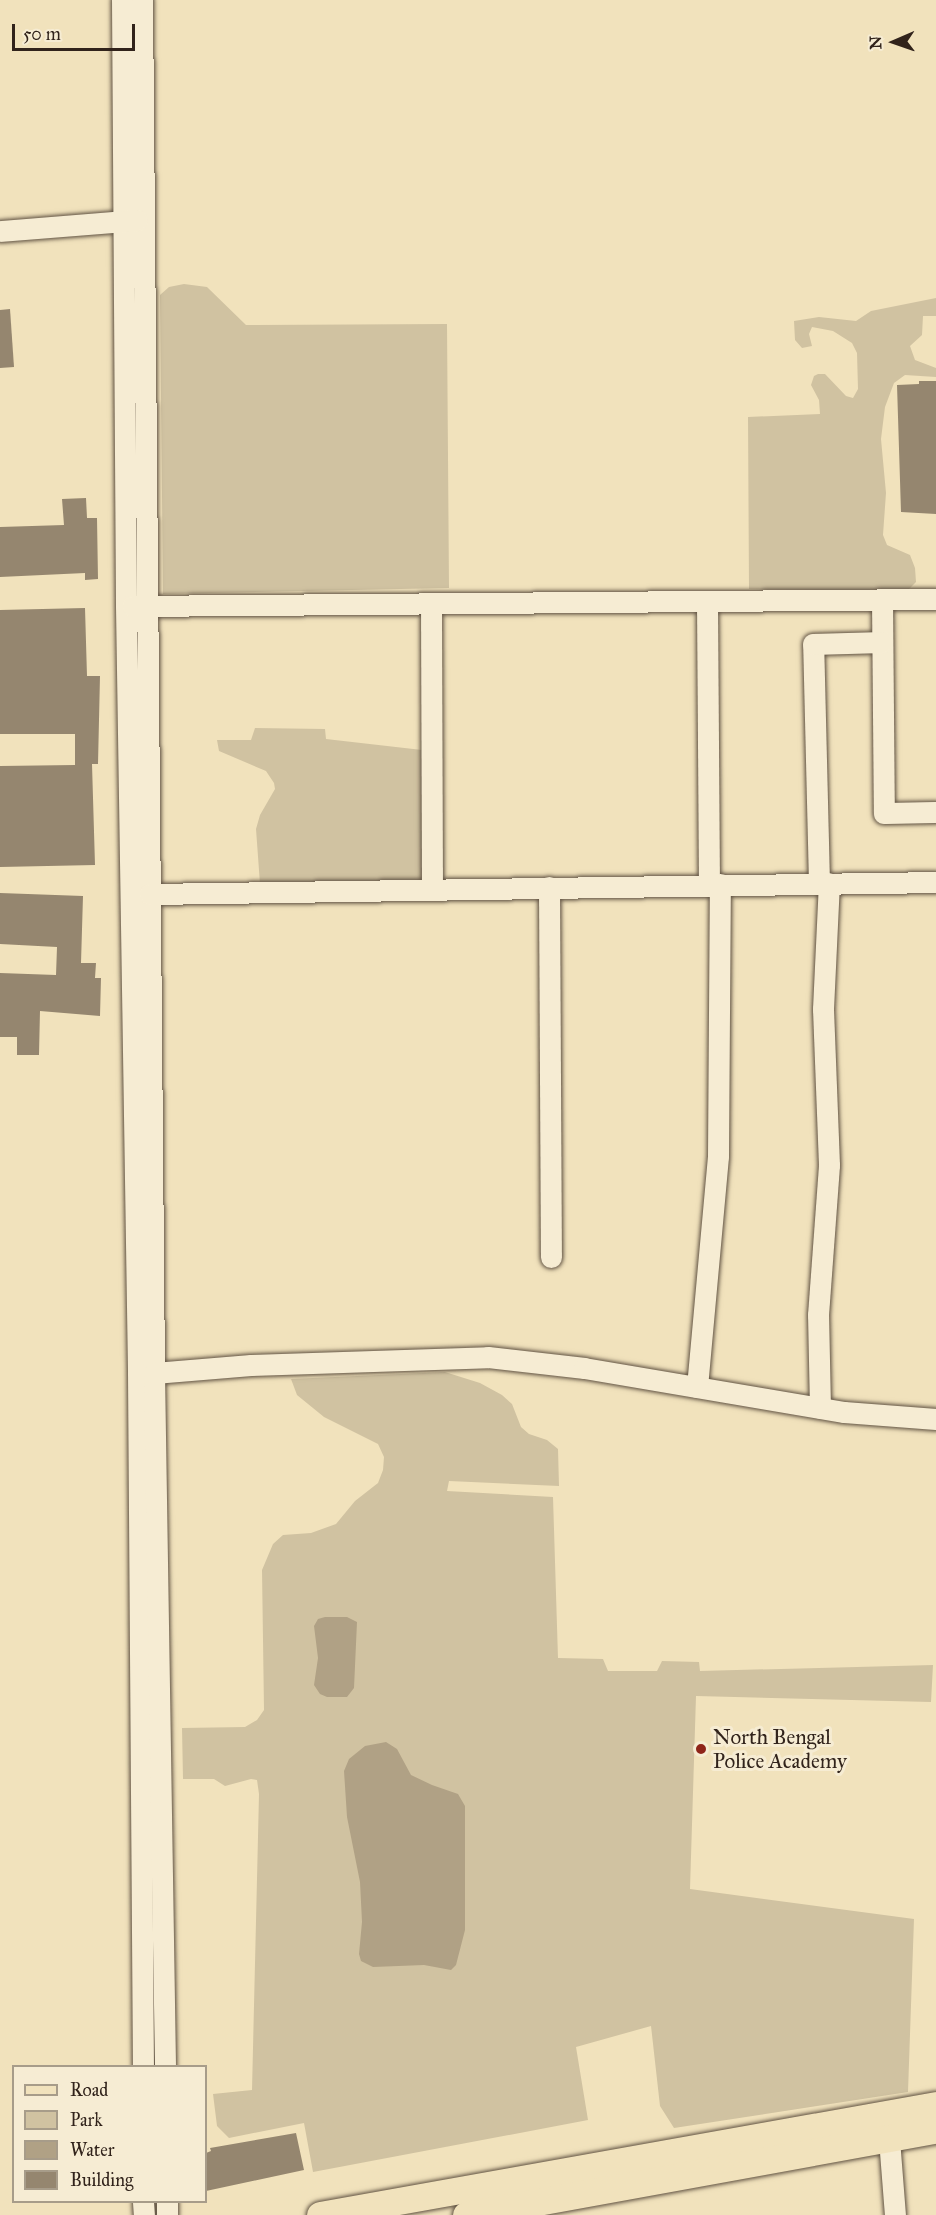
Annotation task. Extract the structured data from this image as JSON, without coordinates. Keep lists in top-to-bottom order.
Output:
{
  "places": ["North Bengal Police Academy"],
  "legend": [
    "Road",
    "Park",
    "Water",
    "Building"
  ],
  "scale_bar": "50 m",
  "north": "left"
}
